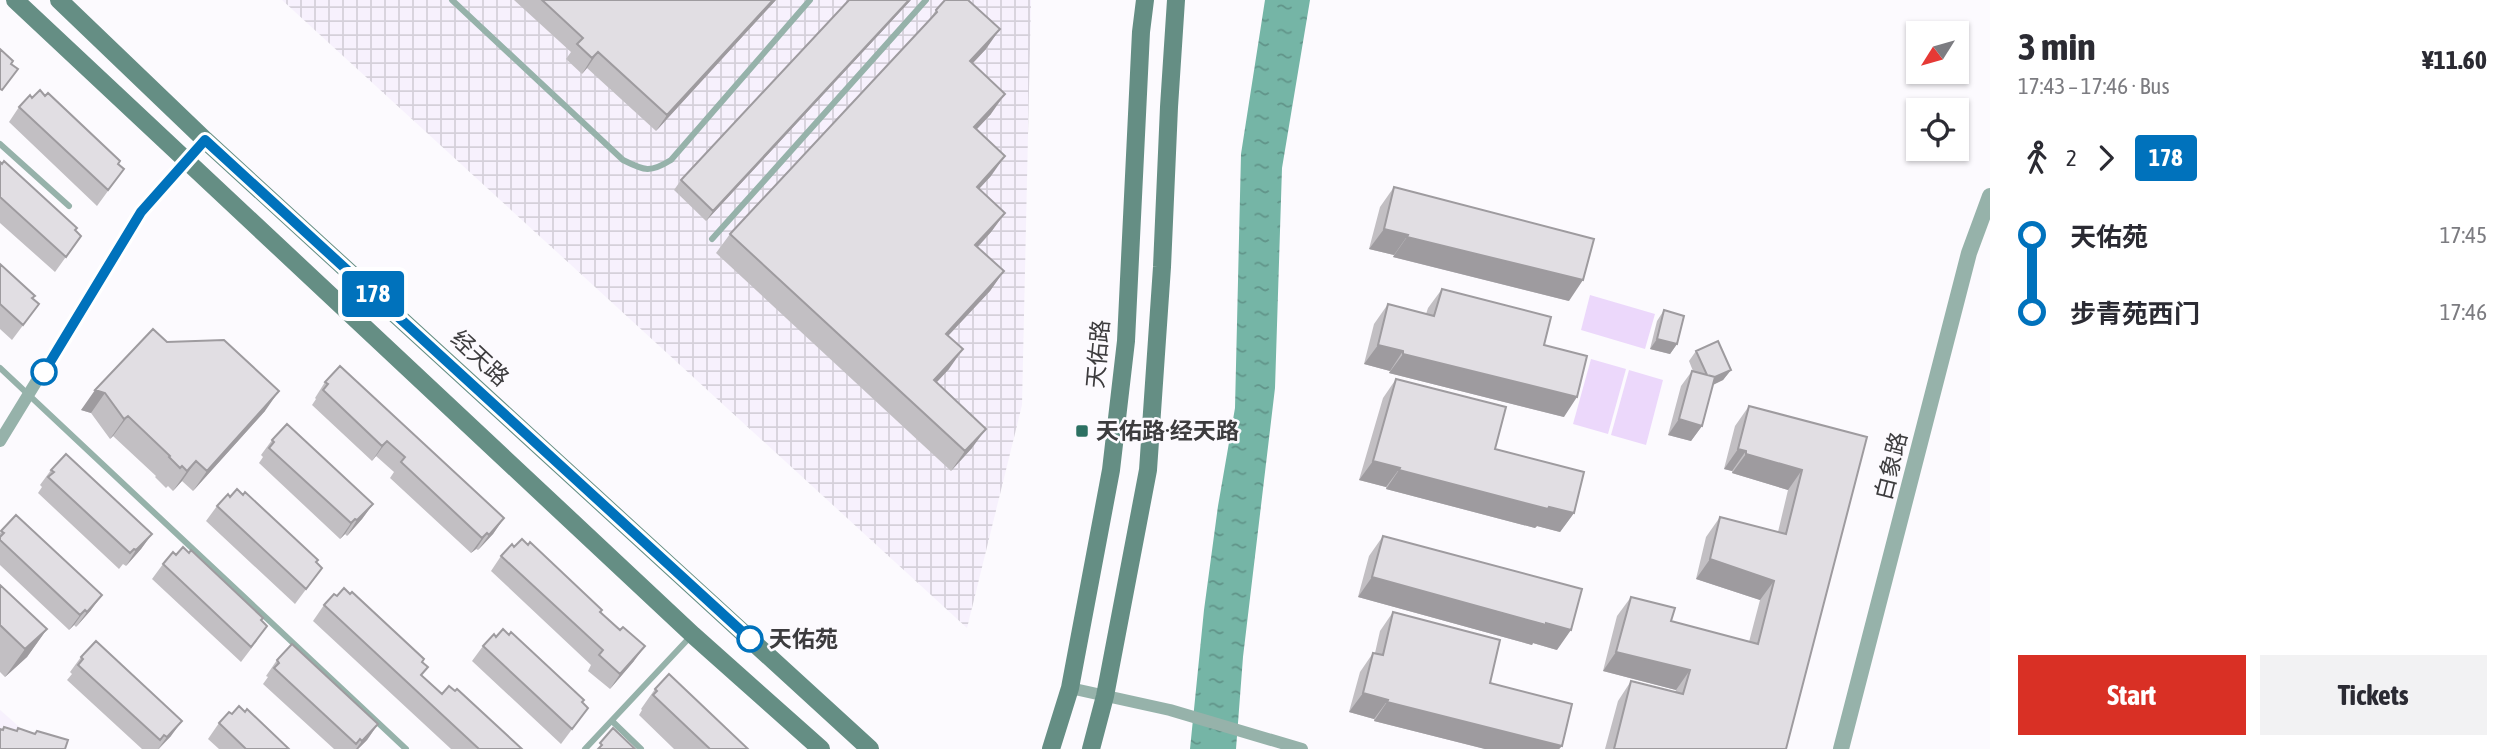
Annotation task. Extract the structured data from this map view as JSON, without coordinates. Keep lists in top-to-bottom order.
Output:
{
  "streets": {
    "main road": ["天佑路", "经天路"],
    "street": ["白象路"]
  },
  "places": {
    "transit": ["天佑路·经天路"],
    "other": ["天佑苑"]
  },
  "lines": ["bus line 178"],
  "north": "bottom left",
  "page": {
    "on_map": "178",
    "heading": ["3 min", "17:43 – 17:46 · Bus", "¥11.60"],
    "legs": ["2", "178"],
    "list": [
      {
        "name": "天佑苑",
        "value": "17:45"
      },
      {
        "name": "步青苑西门",
        "value": "17:46"
      }
    ],
    "buttons": ["Start", "Tickets"]
  }
}
